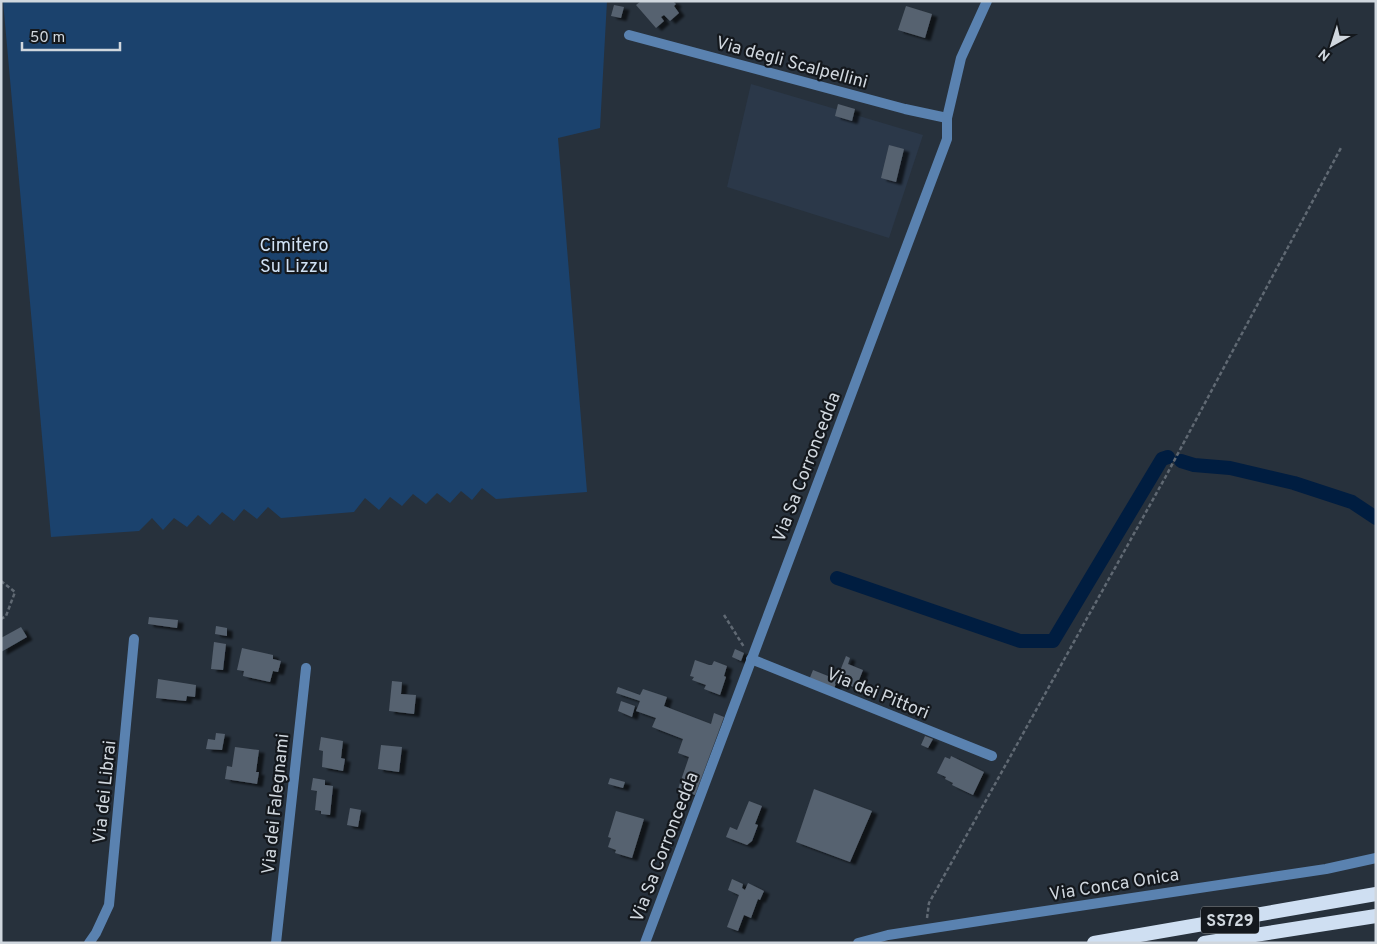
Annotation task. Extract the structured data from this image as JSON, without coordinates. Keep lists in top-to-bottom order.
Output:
{
  "streets": {
    "highway": ["SS729"],
    "street": [
      "Via degli Scalpellini",
      "Via Sa Corroncedda",
      "Via dei Pittori",
      "Via dei Librai",
      "Via dei Falegnami",
      "Via Conca Onica"
    ]
  },
  "crossings": [
    ["Via degli Scalpellini", "Via Sa Corroncedda"],
    ["Via Sa Corroncedda", "Via dei Pittori"]
  ],
  "parks": ["Cimitero Su Lizzu"],
  "scale_bar": "50 m",
  "north": "bottom left"
}
